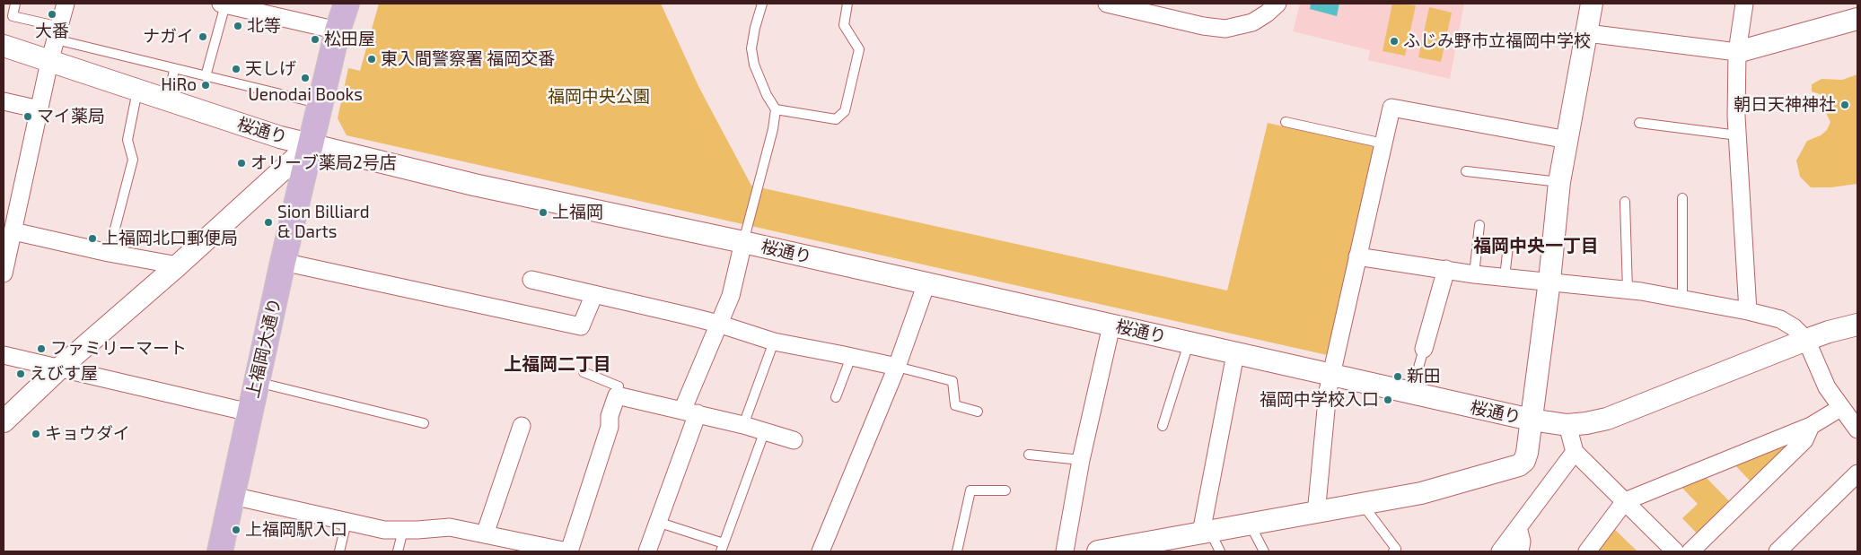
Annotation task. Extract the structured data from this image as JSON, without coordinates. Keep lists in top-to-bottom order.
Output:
{
  "streets": {
    "main road": ["上福岡大通り"],
    "street": ["桜通り"]
  },
  "crossings": [
    ["桜通り", "上福岡大通り"]
  ],
  "districts": ["福岡中央一丁目", "上福岡二丁目"],
  "parks": ["福岡中央公園"],
  "places": [
    "大番",
    "北等",
    "ナガイ",
    "松田屋",
    "ふじみ野市立福岡中学校",
    "東入間警察署 福岡交番",
    "天しげ",
    "Uenodai Books",
    "HiRo",
    "朝日天神神社",
    "マイ薬局",
    "オリーブ薬局2号店",
    "上福岡",
    "Sion Billiard & Darts",
    "上福岡北口郵便局",
    "ファミリーマート",
    "えびす屋",
    "新田",
    "福岡中学校入口",
    "キョウダイ",
    "上福岡駅入口"
  ]
}
